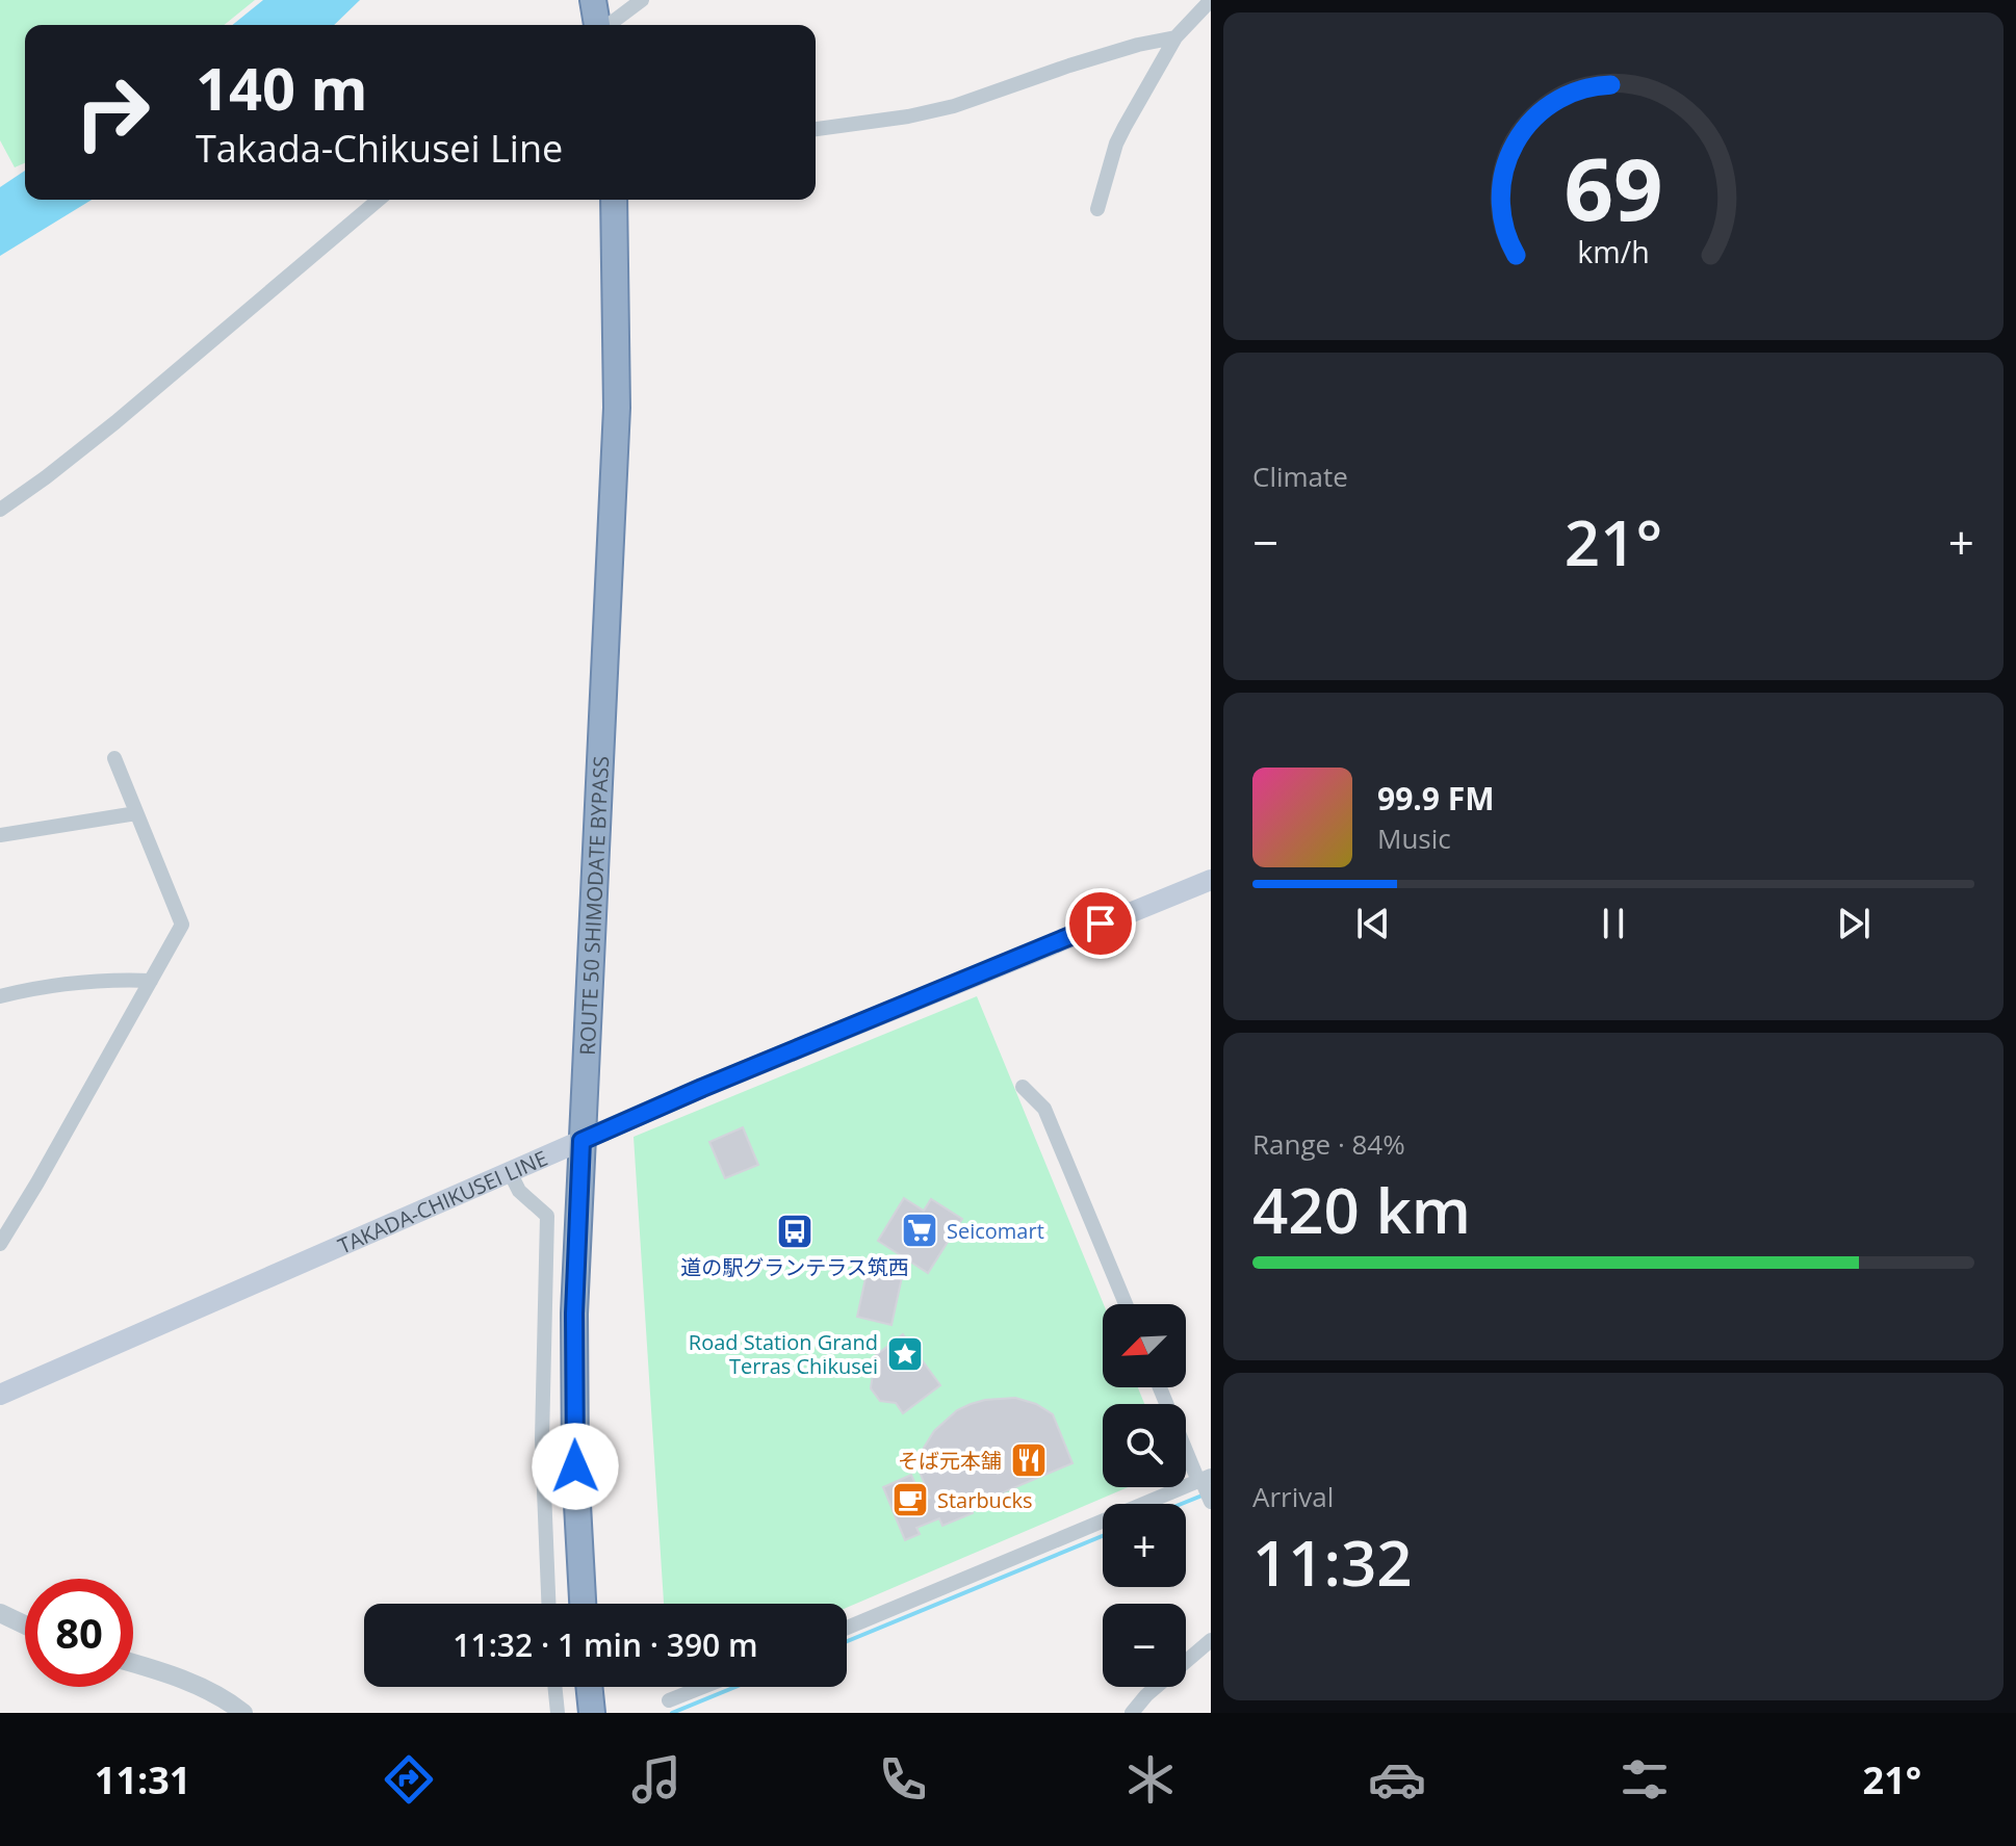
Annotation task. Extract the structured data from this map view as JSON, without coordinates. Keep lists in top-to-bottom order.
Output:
{
  "streets": {
    "highway": ["ROUTE 50 SHIMODATE BYPASS"],
    "main road": ["TAKADA-CHIKUSEI LINE"]
  },
  "crossings": [
    ["ROUTE 50 SHIMODATE BYPASS", "TAKADA-CHIKUSEI LINE"]
  ],
  "places": {
    "supermarket": ["Seicomart"],
    "bus stop": ["道の駅グランテラス筑西"],
    "place": ["Road Station Grand Terras Chikusei"],
    "restaurant": ["そば元本舗"],
    "cafe": ["Starbucks"]
  },
  "north": "bottom left",
  "page": {
    "turn": ["140 m", "Takada-Chikusei Line"],
    "tile": [
      "Climate",
      ["Range · 84%", "420 km"],
      ["Arrival", "11:32"]
    ],
    "heat": ["−", "21°", "+"],
    "song": ["99.9 FM", "Music"],
    "map_buttons": ["+", "−"],
    "limit": "80",
    "trip": "11:32 · 1 min · 390 m",
    "tabs": ["11:31", "21°"],
    "gauge": ["69", "km/h"]
  }
}
